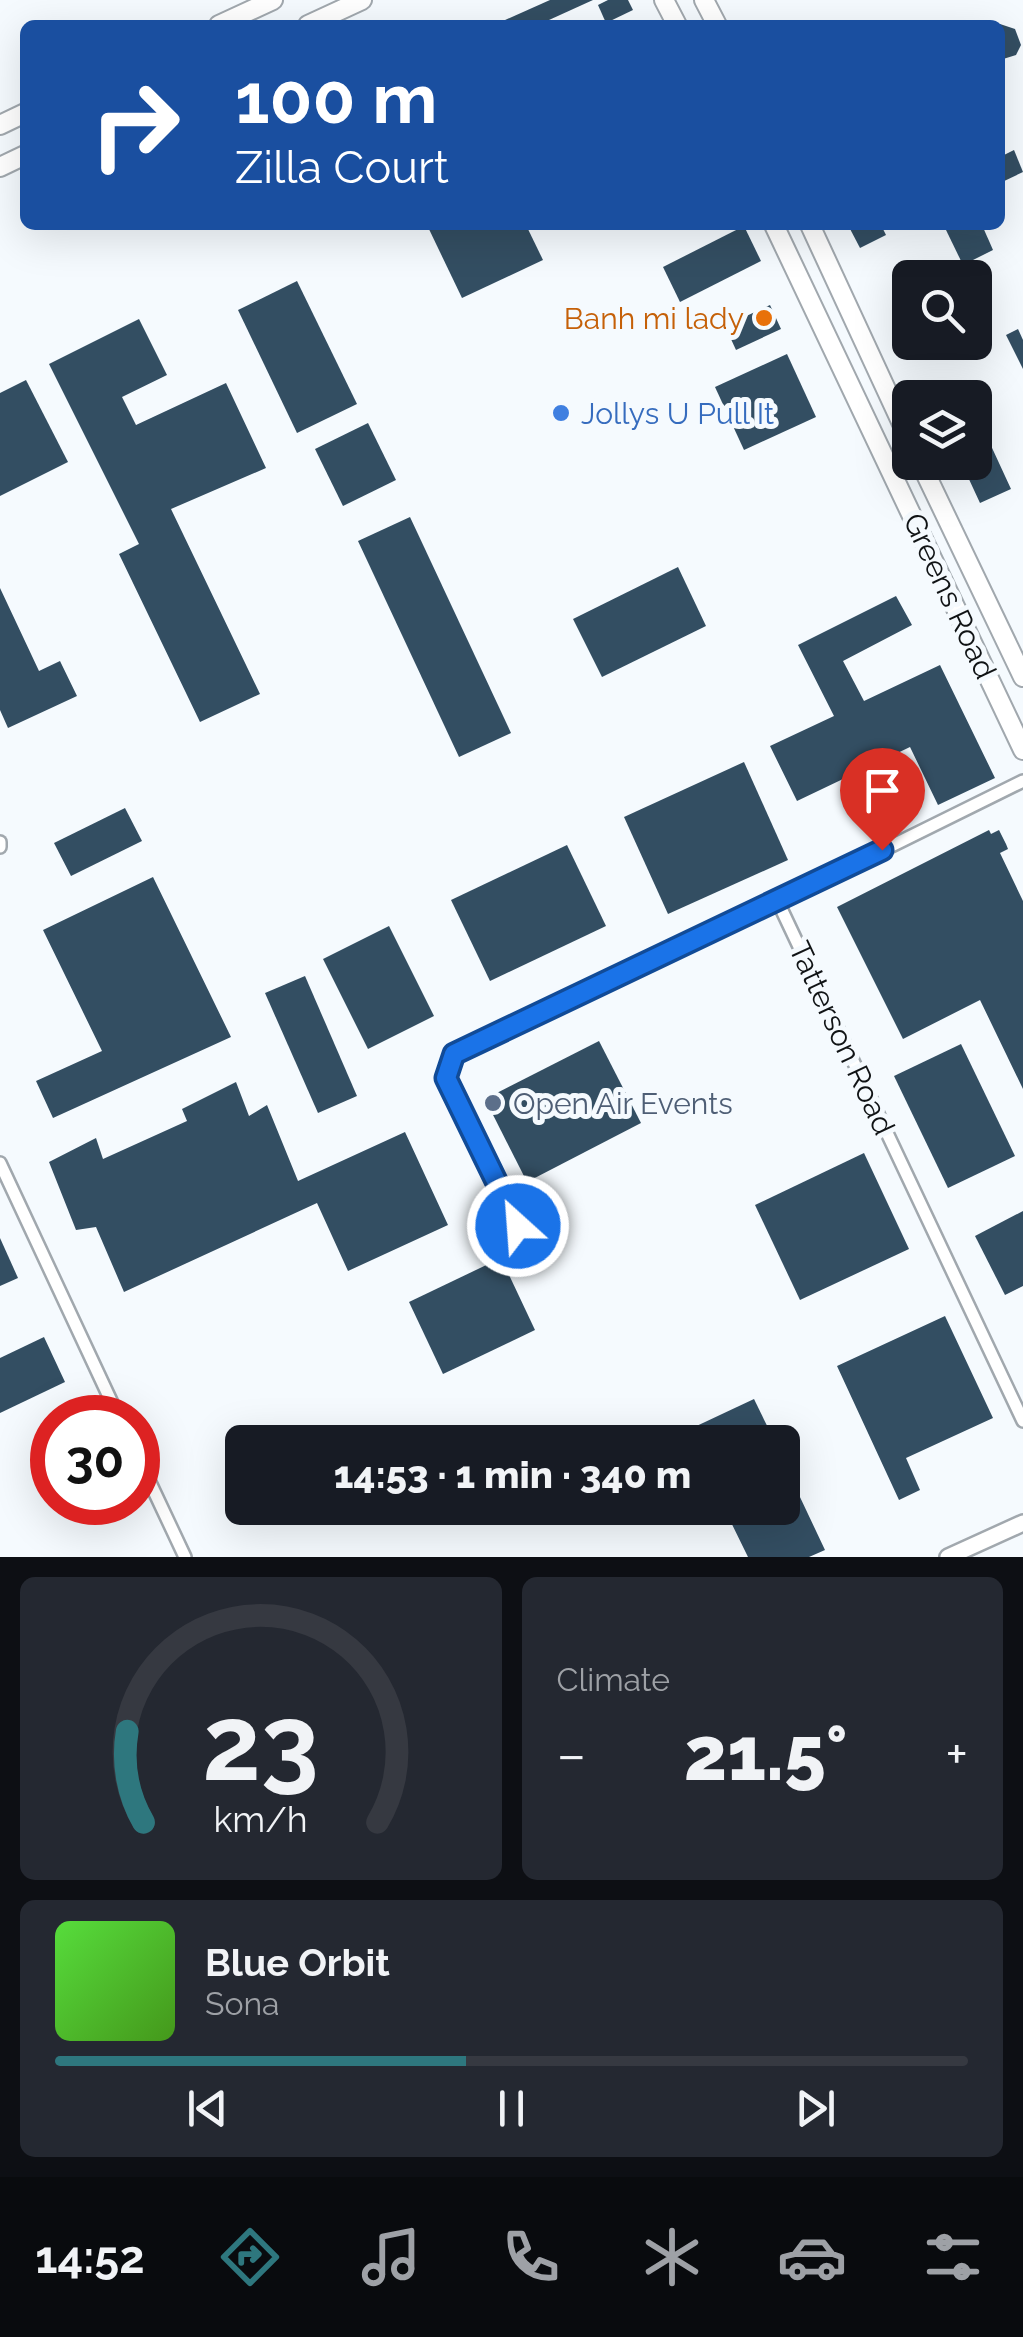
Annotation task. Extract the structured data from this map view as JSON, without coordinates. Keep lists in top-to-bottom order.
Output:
{
  "streets": {
    "main road": ["Greens Road"],
    "street": ["Tatterson Road"]
  },
  "places": ["Banh mi lady", "Jollys U Pull It", "Open Air Events"],
  "page": {
    "turn": ["100 m", "Zilla Court"],
    "limit": "30",
    "trip": "14:53 · 1 min · 340 m",
    "tile": "Climate",
    "heat": ["−", "21.5°", "+"],
    "song": ["Blue Orbit", "Sona"],
    "tabs": "14:52",
    "gauge": ["23", "km/h"]
  }
}
